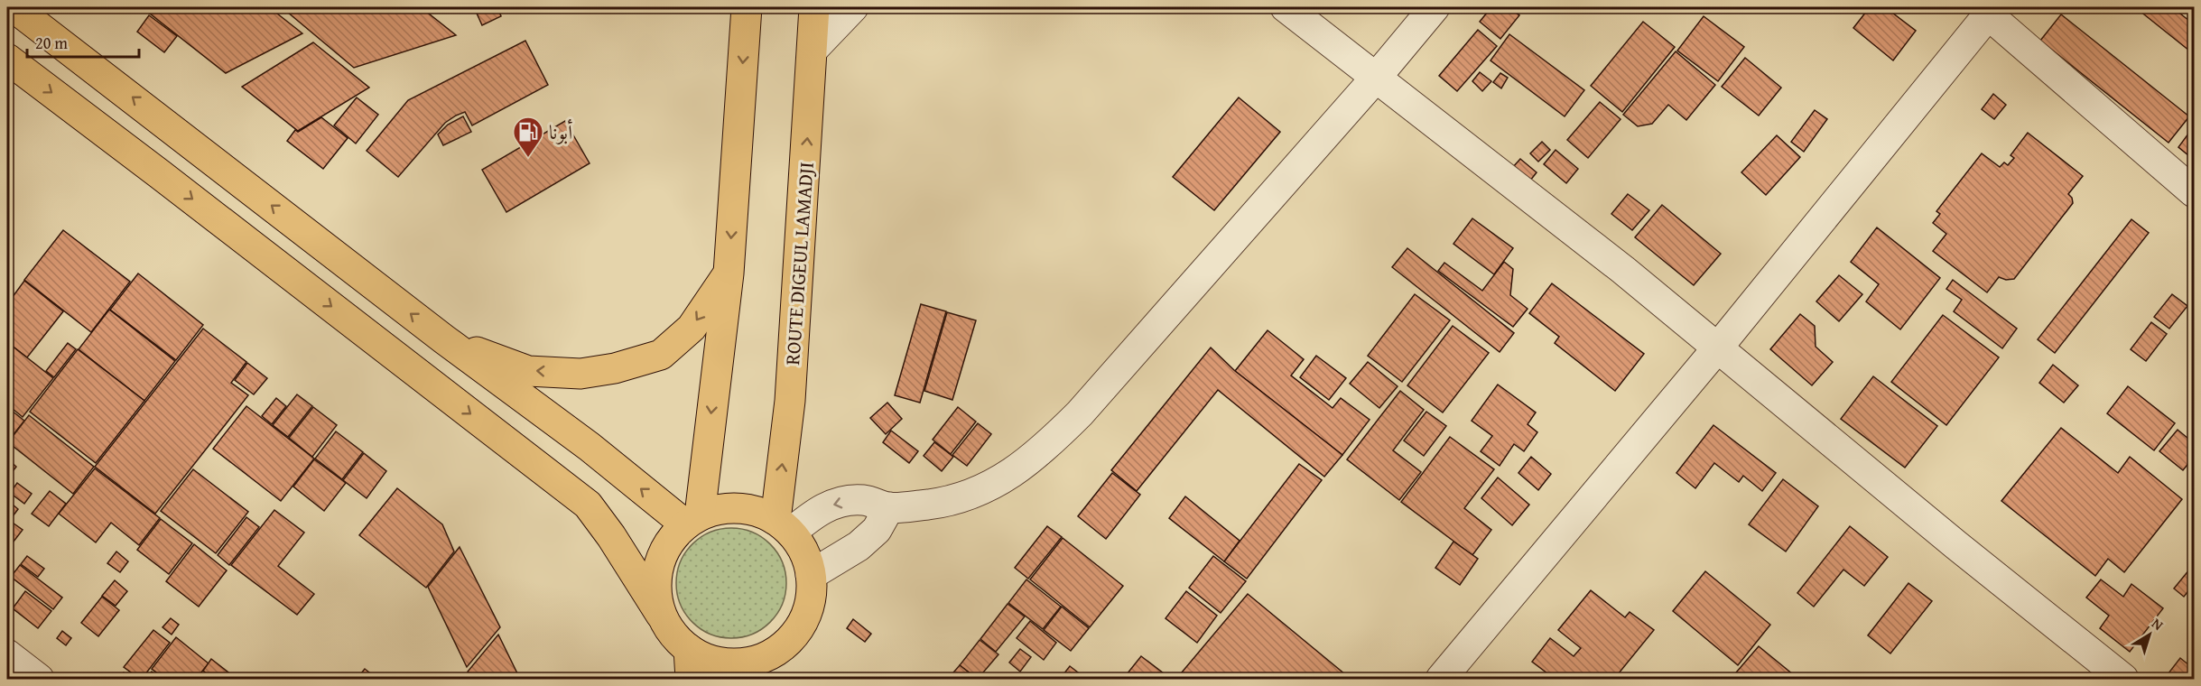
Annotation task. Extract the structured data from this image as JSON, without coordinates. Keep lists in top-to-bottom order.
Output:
{
  "streets": {
    "main road": ["ROUTE DIGEUL LAMADJI"]
  },
  "places": {
    "fuel station": ["أبونا"]
  },
  "scale_bar": "20 m",
  "north": "top right"
}
